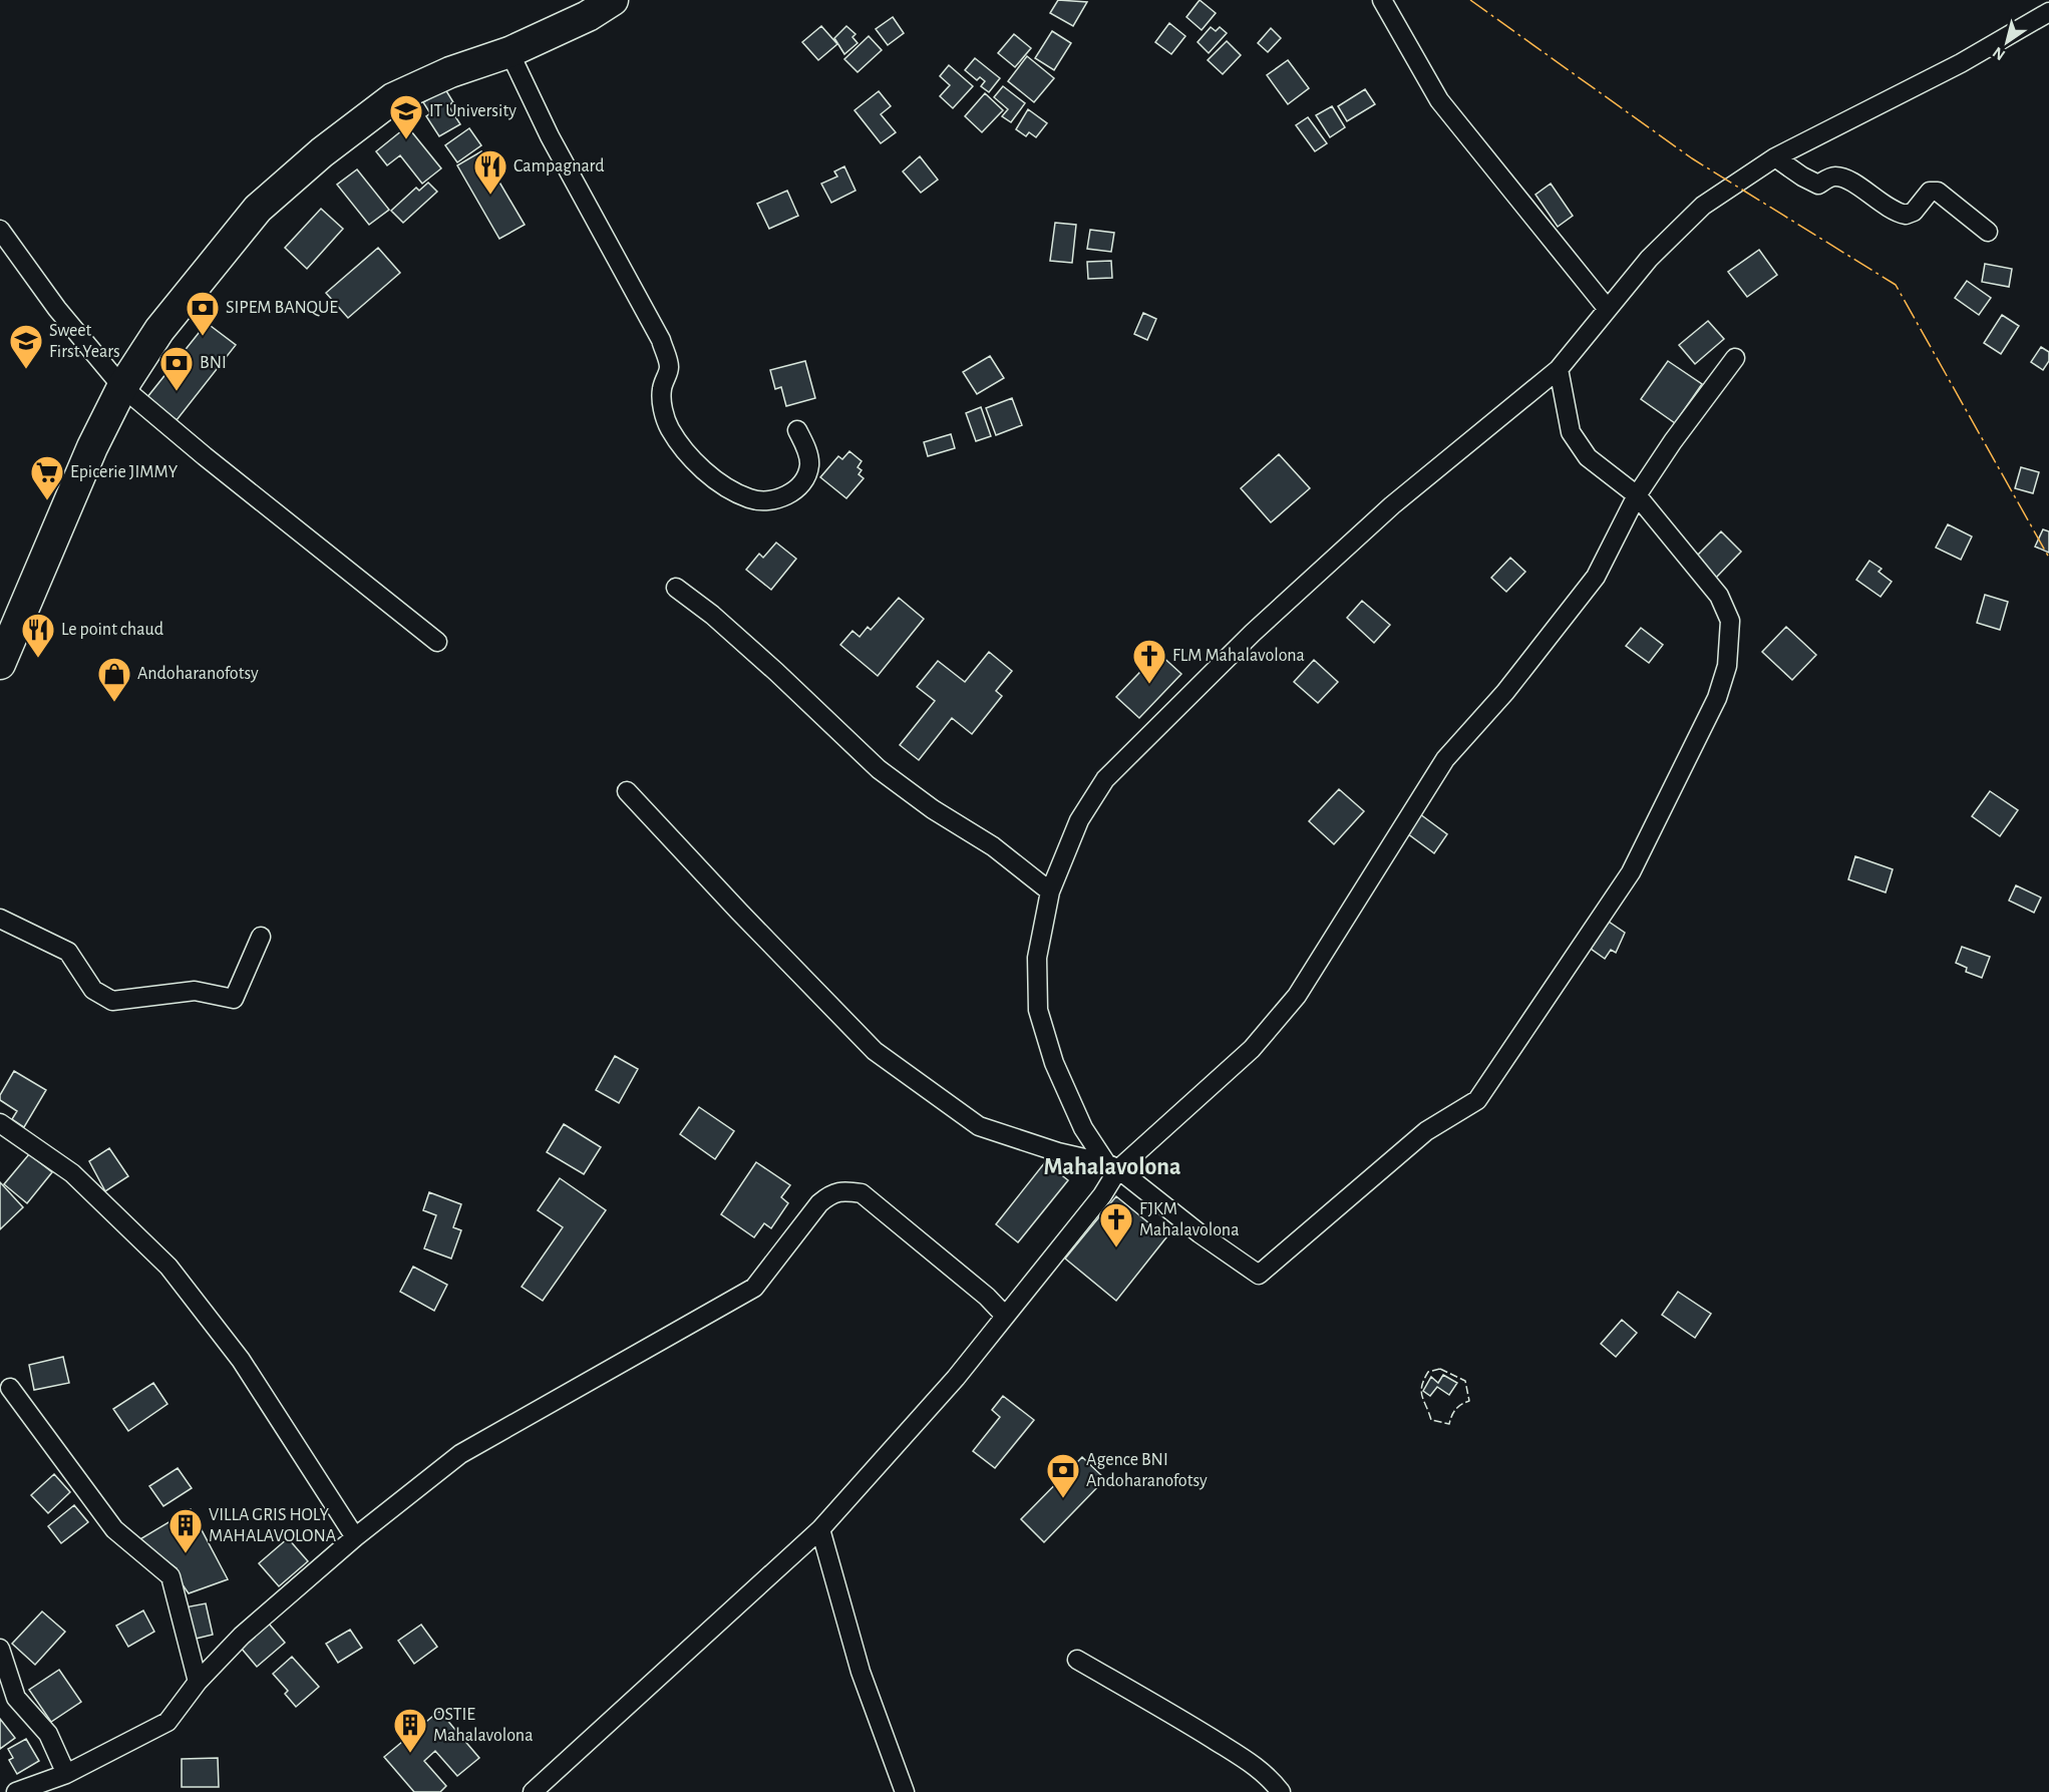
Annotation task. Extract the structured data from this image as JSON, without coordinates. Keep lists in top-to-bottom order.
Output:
{
  "districts": ["Mahalavolona"],
  "places": {
    "school or university": ["IT University", "Sweet First Years"],
    "restaurant": ["Campagnard", "Le point chaud"],
    "bank": ["SIPEM BANQUE", "BNI", "Agence BNI Andoharanofotsy"],
    "supermarket": ["Epicerie JIMMY"],
    "church": ["FLM Mahalavolona", "FJKM Mahalavolona"],
    "shop": ["Andoharanofotsy"],
    "building": ["VILLA GRIS HOLY MAHALAVOLONA", "OSTIE Mahalavolona"]
  },
  "north": "bottom left"
}
